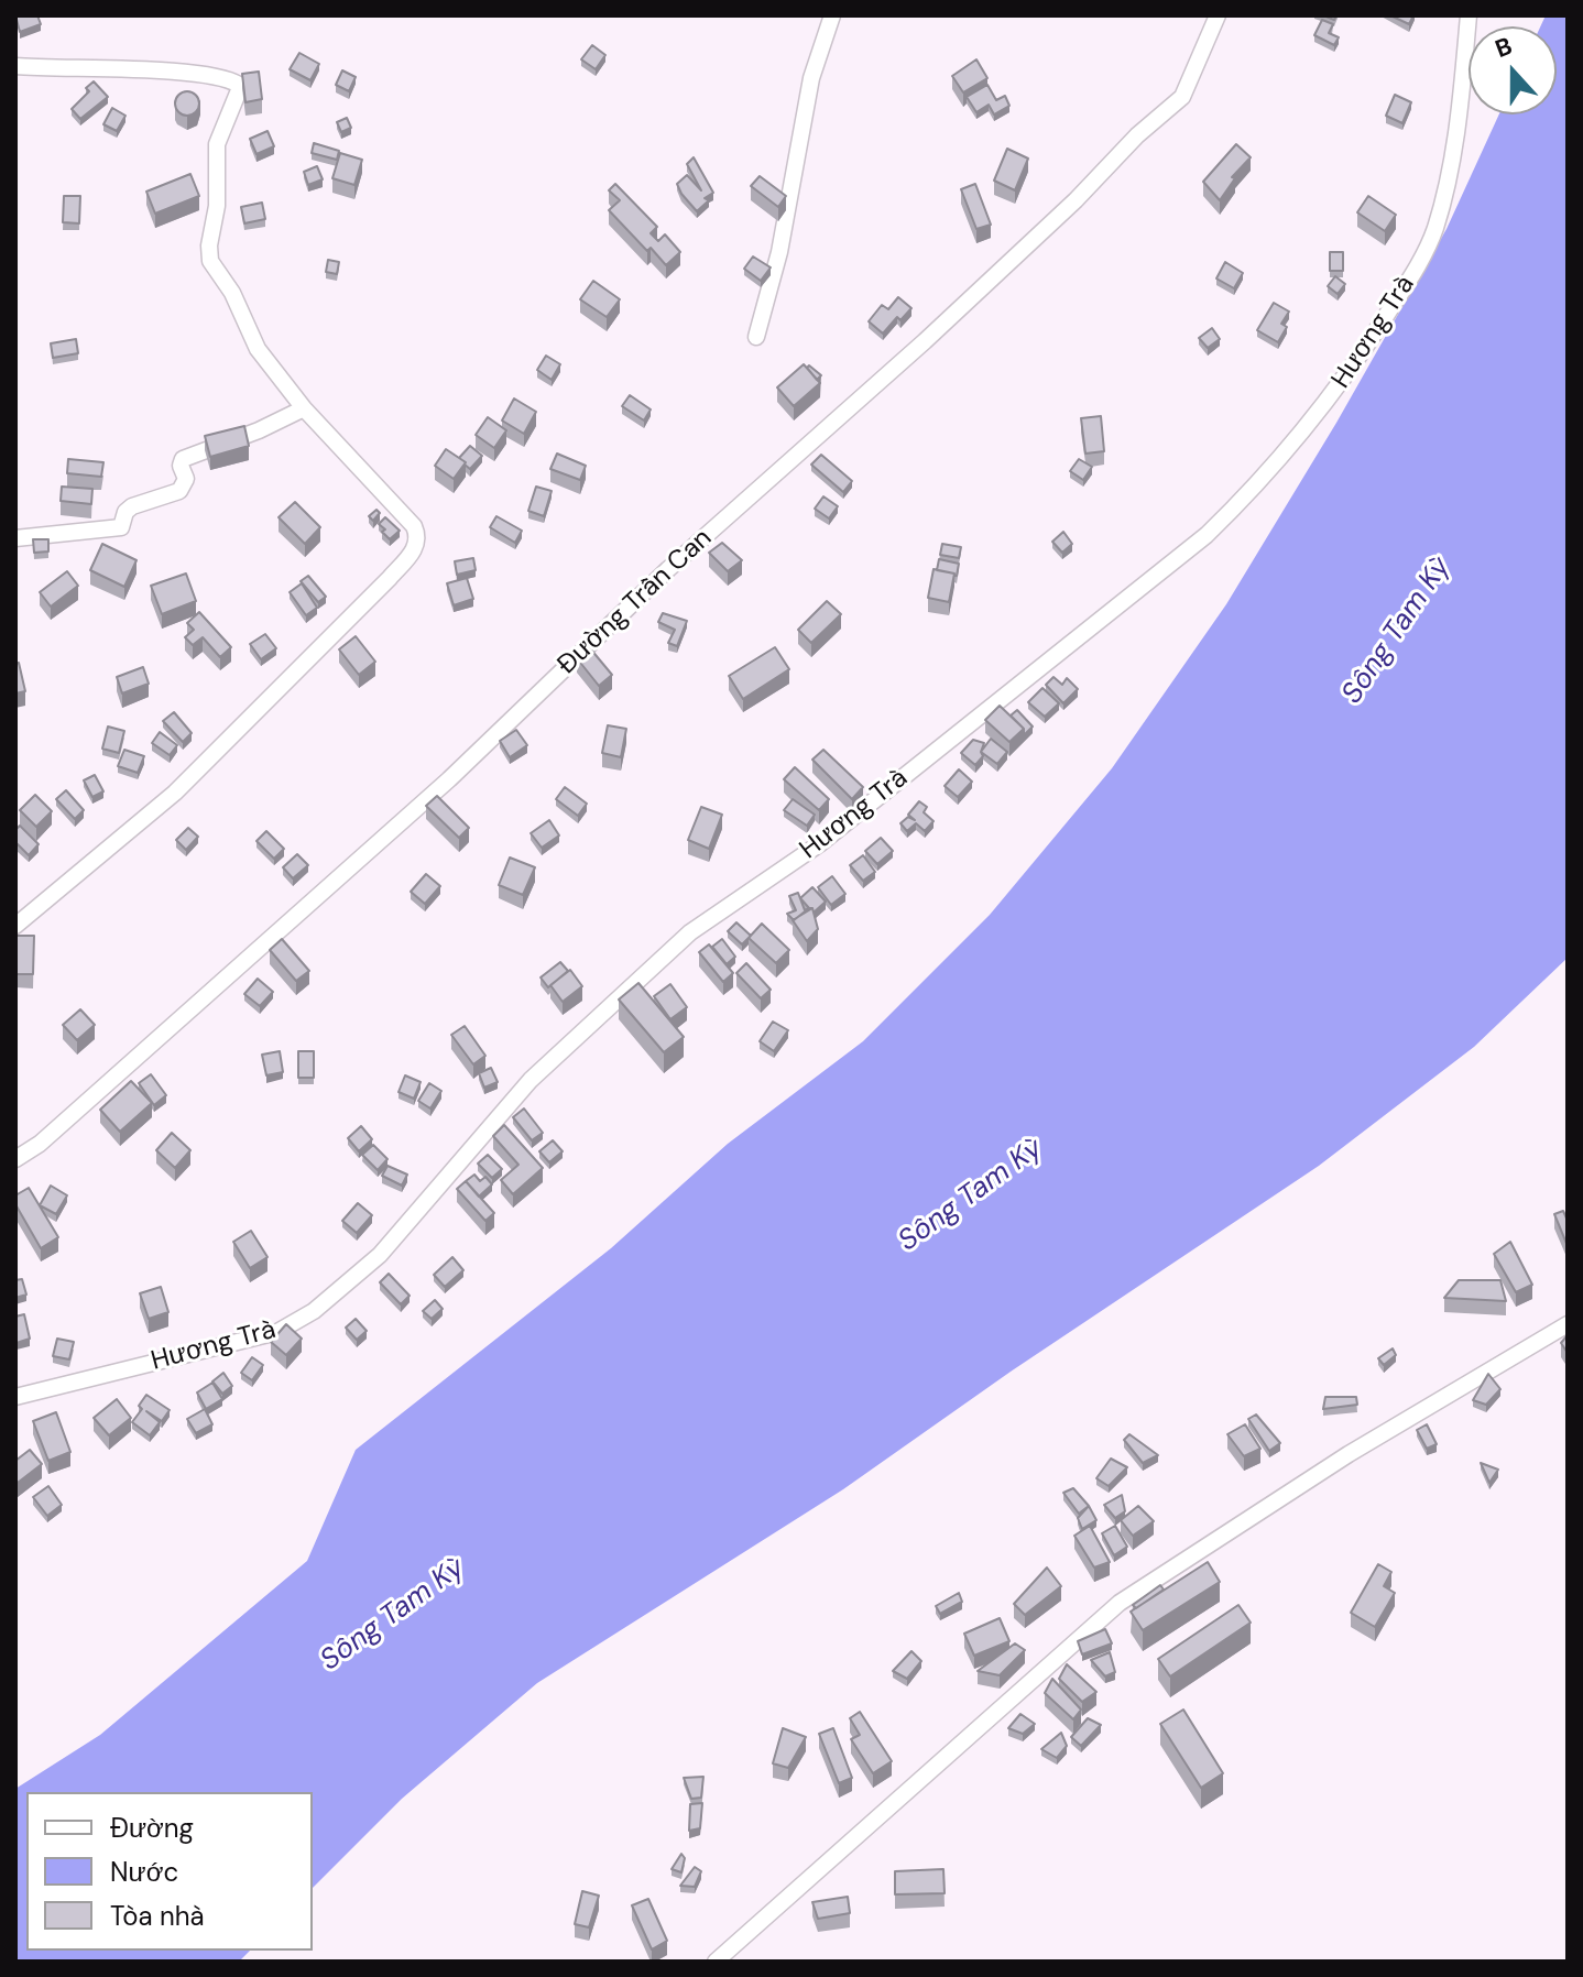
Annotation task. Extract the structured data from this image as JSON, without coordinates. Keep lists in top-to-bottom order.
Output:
{
  "streets": {
    "street": ["Hương Trà", "Đường Trần Can"]
  },
  "water": ["Sông Tam Kỳ"],
  "legend": ["Đường", "Nước", "Tòa nhà"],
  "north": "top"
}
